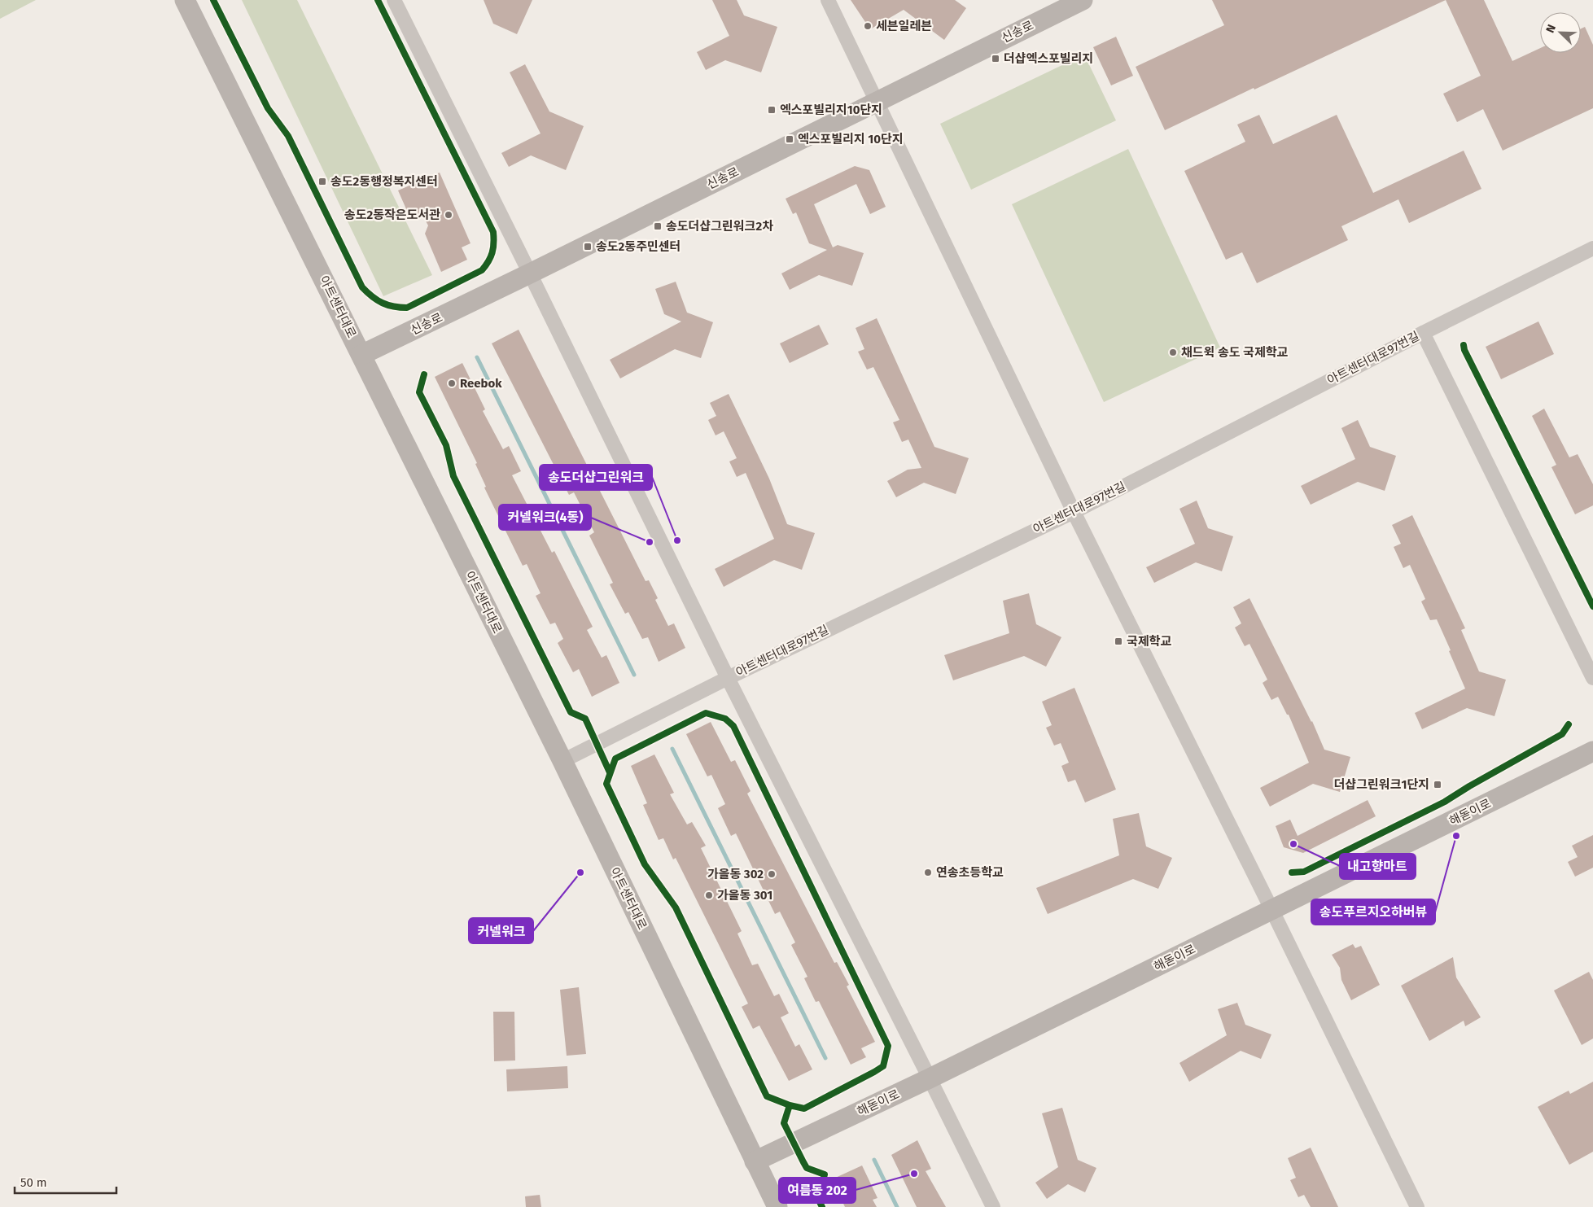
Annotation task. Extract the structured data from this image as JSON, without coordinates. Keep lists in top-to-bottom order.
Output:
{
  "streets": {
    "street": [
      "신송로",
      "아트센터대로",
      "아트센터대로97번길",
      "해돋이로"
    ]
  },
  "crossings": [
    ["신송로", "아트센터대로"],
    ["아트센터대로", "아트센터대로97번길"],
    ["아트센터대로", "해돋이로"]
  ],
  "places": {
    "other": [
      "세븐일레븐",
      "송도2동작은도서관",
      "채드윅 송도 국제학교",
      "Reebok",
      "송도더샵그린워크",
      "커넬워크(4동)",
      "송도푸르지오하버뷰",
      "내고향마트",
      "커넬워크",
      "연송초등학교",
      "가을동 302",
      "가을동 301",
      "여름동 202"
    ],
    "transit": [
      "더샵엑스포빌리지",
      "엑스포빌리지10단지",
      "엑스포빌리지 10단지",
      "송도2동행정복지센터",
      "송도더샵그린워크2차",
      "송도2동주민센터",
      "국제학교",
      "더샵그린워크1단지"
    ]
  },
  "scale_bar": "50 m",
  "north": "top left"
}
